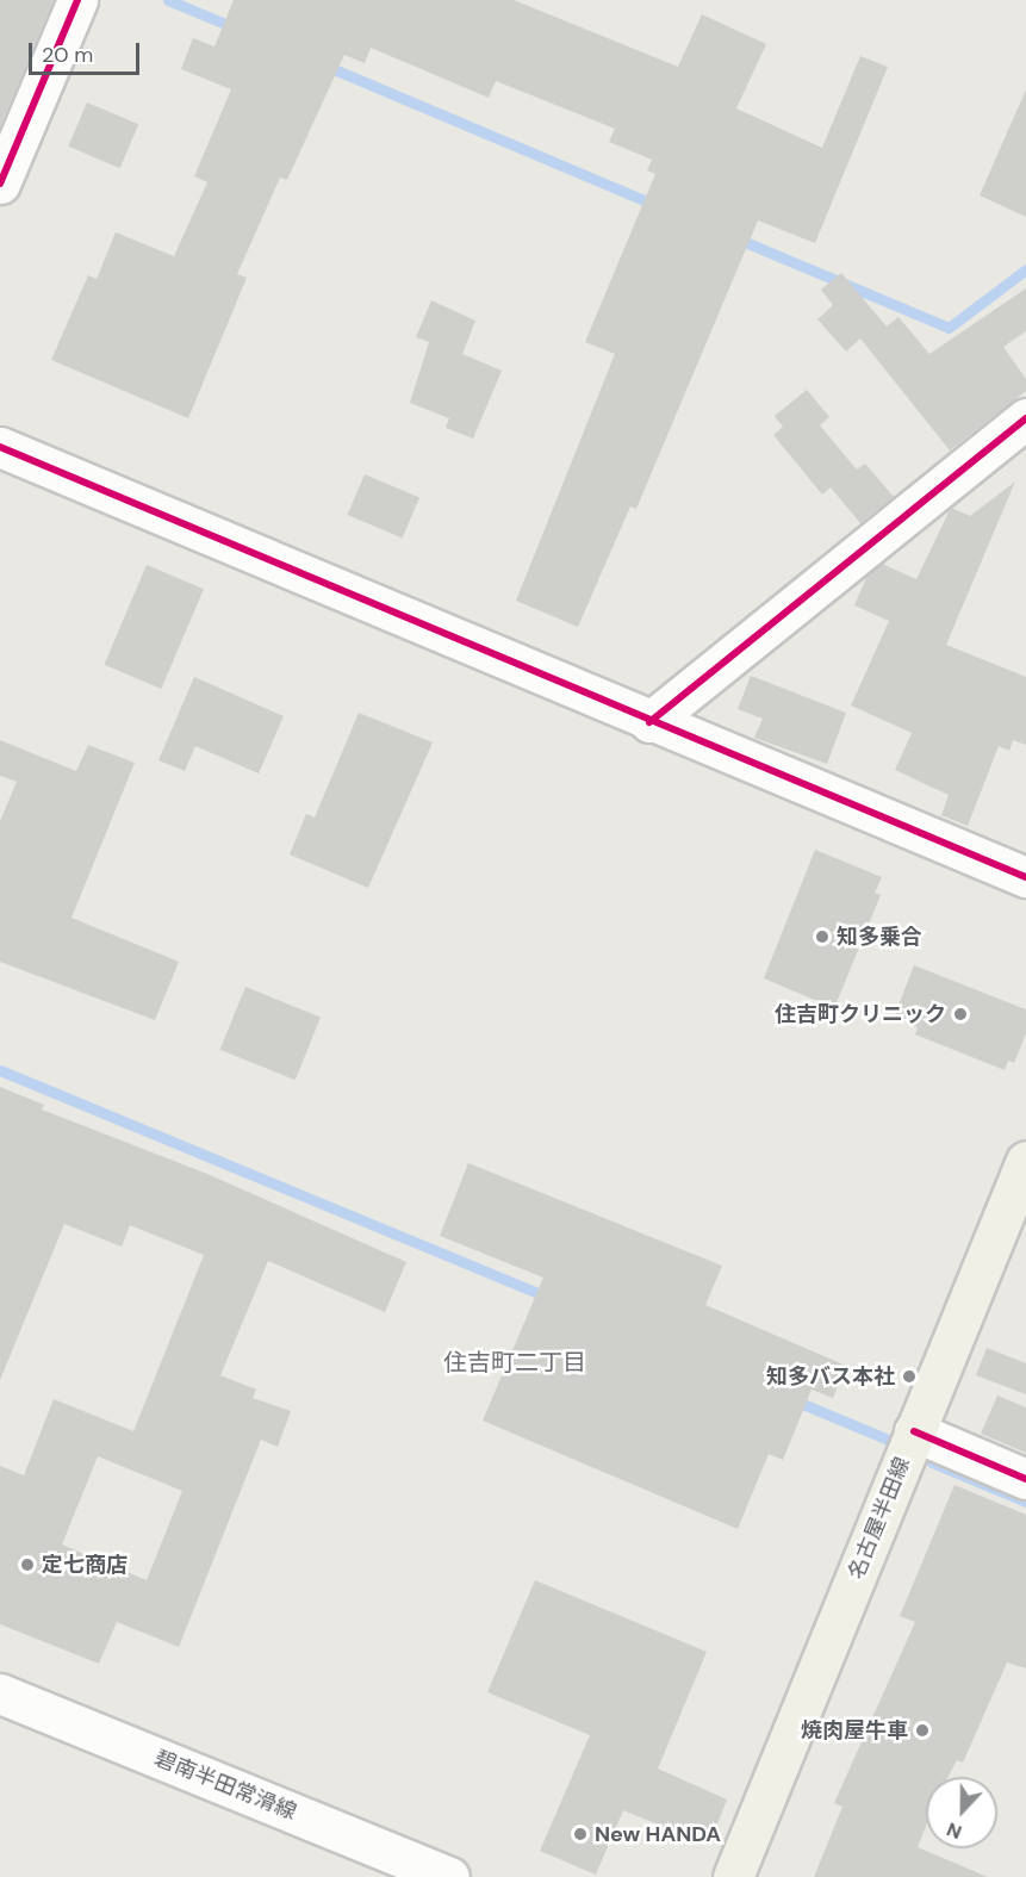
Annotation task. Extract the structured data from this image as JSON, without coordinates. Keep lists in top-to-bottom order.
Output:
{
  "streets": {
    "main road": ["名古屋半田線"],
    "street": ["碧南半田常滑線"]
  },
  "districts": ["住吉町二丁目"],
  "places": [
    "知多乗合",
    "住吉町クリニック",
    "知多バス本社",
    "定七商店",
    "焼肉屋牛車",
    "New HANDA"
  ],
  "scale_bar": "20 m",
  "north": "bottom"
}
